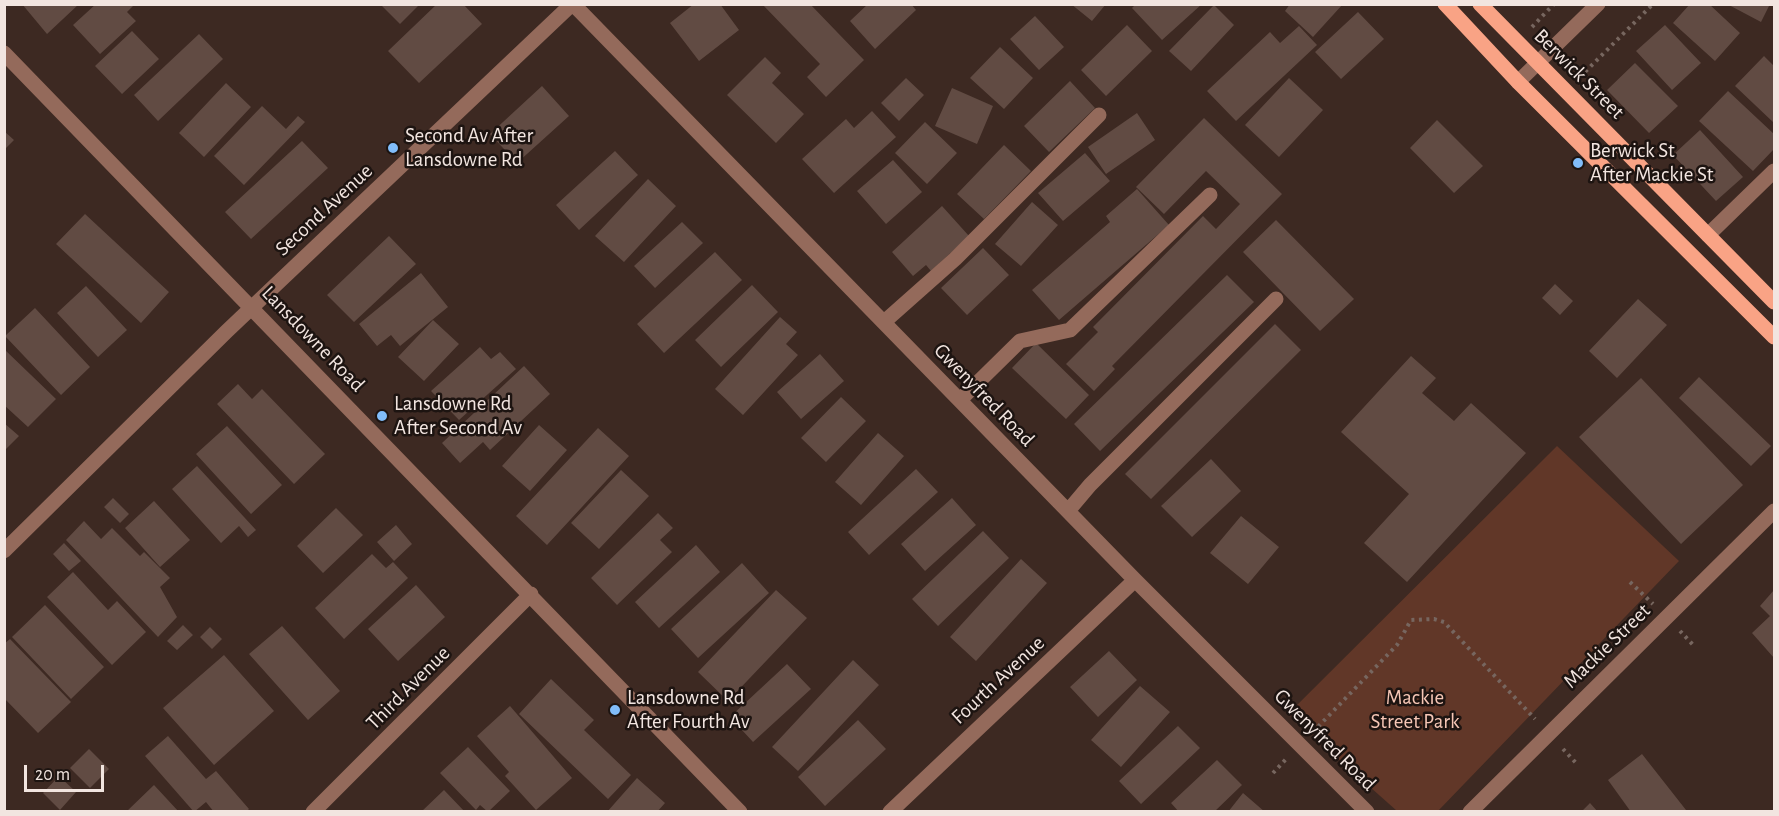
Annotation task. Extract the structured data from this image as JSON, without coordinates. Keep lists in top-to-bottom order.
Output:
{
  "streets": {
    "main road": ["Berwick Street"],
    "street": [
      "Second Avenue",
      "Lansdowne Road",
      "Gwenyfred Road",
      "Mackie Street",
      "Fourth Avenue",
      "Third Avenue"
    ]
  },
  "crossings": [
    ["Second Avenue", "Lansdowne Road"],
    ["Second Avenue", "Gwenyfred Road"],
    ["Lansdowne Road", "Third Avenue"],
    ["Gwenyfred Road", "Fourth Avenue"]
  ],
  "parks": ["Mackie Street Park"],
  "places": [
    "Second Av After Lansdowne Rd",
    "Berwick St After Mackie St",
    "Lansdowne Rd After Second Av",
    "Lansdowne Rd After Fourth Av"
  ],
  "scale_bar": "20 m"
}
